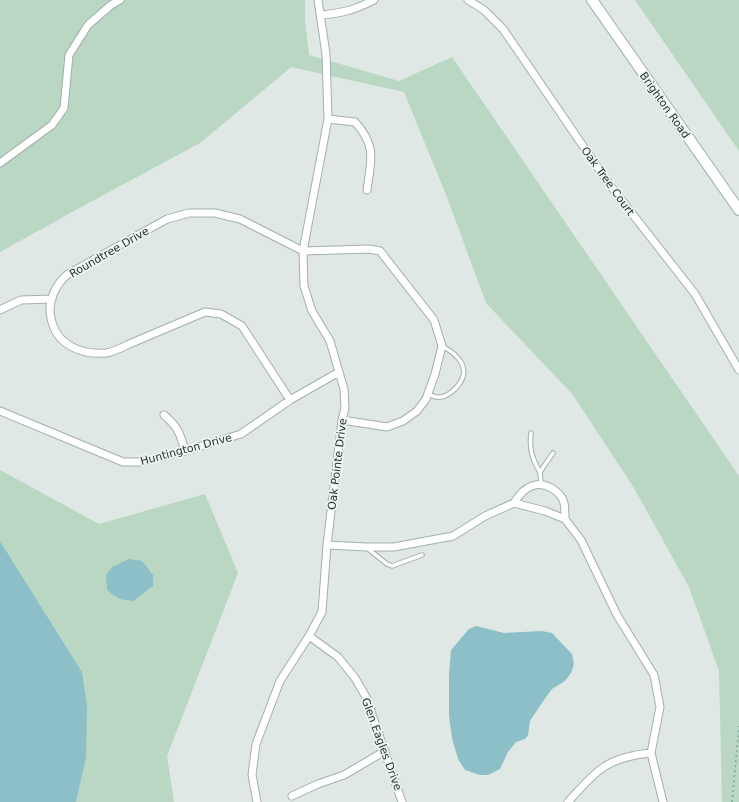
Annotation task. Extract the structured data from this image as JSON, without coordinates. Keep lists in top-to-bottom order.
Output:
{
  "streets": {
    "street": [
      "Brighton Road",
      "Oak Tree Court",
      "Roundtree Drive",
      "Huntington Drive",
      "Oak Pointe Drive",
      "Glen Eagles Drive"
    ]
  },
  "crossings": [
    ["Roundtree Drive", "Huntington Drive"],
    ["Roundtree Drive", "Oak Pointe Drive"],
    ["Huntington Drive", "Oak Pointe Drive"],
    ["Oak Pointe Drive", "Glen Eagles Drive"]
  ]
}
